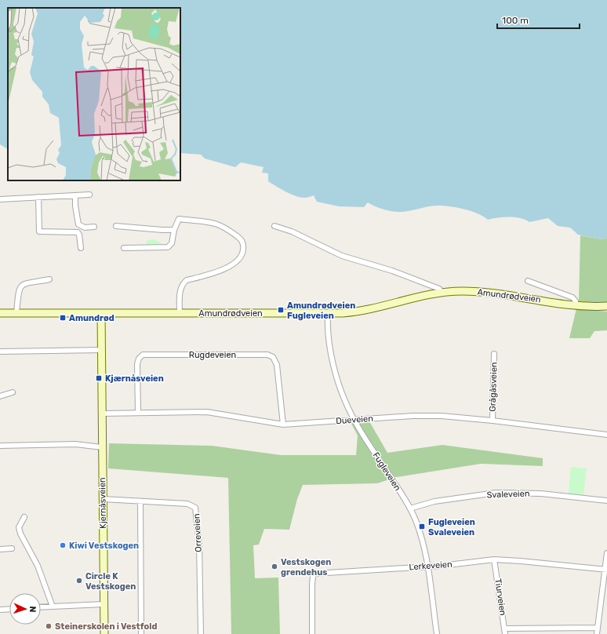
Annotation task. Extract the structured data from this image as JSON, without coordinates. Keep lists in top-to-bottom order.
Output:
{
  "streets": {
    "main road": ["Amundrødveien", "Kjernåsveien"],
    "street": [
      "Rugdeveien",
      "Grågåsveien",
      "Dueveien",
      "Fugleveien",
      "Svaleveien",
      "Orreveien",
      "Lerkeveien",
      "Tiurveien"
    ]
  },
  "crossings": [
    ["Amundrødveien", "Fugleveien"],
    ["Amundrødveien", "Kjernåsveien"],
    ["Rugdeveien", "Dueveien"],
    ["Grågåsveien", "Dueveien"],
    ["Dueveien", "Fugleveien"],
    ["Dueveien", "Kjernåsveien"],
    ["Fugleveien", "Svaleveien"],
    ["Fugleveien", "Lerkeveien"],
    ["Kjernåsveien", "Orreveien"],
    ["Lerkeveien", "Tiurveien"]
  ],
  "places": {
    "transit": [
      "Amundrødveien Fugleveien",
      "Amundrød",
      "Kjærnåsveien",
      "Fugleveien Svaleveien"
    ],
    "other": [
      "Kiwi Vestskogen",
      "Vestskogen grendehus",
      "Circle K Vestskogen",
      "Steinerskolen i Vestfold"
    ]
  },
  "scale_bar": "100 m",
  "north": "right"
}
